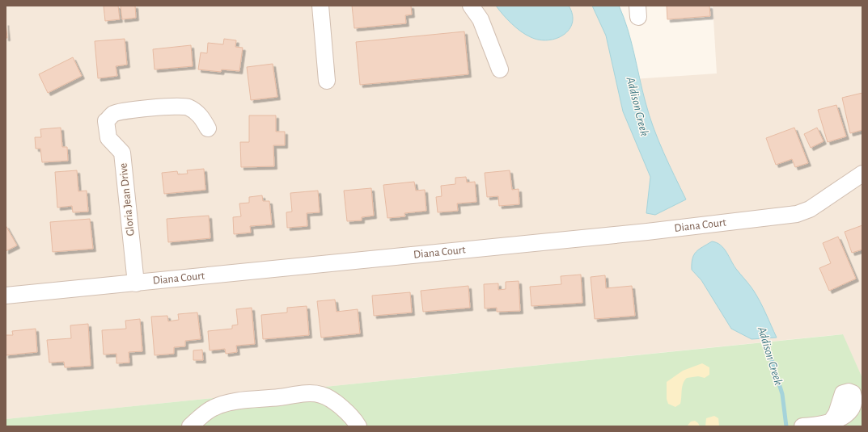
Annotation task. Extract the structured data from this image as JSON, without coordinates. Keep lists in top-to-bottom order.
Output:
{
  "streets": {
    "street": ["Gloria Jean Drive", "Diana Court"]
  },
  "crossings": [
    ["Gloria Jean Drive", "Diana Court"]
  ],
  "water": ["Addison Creek"]
}
